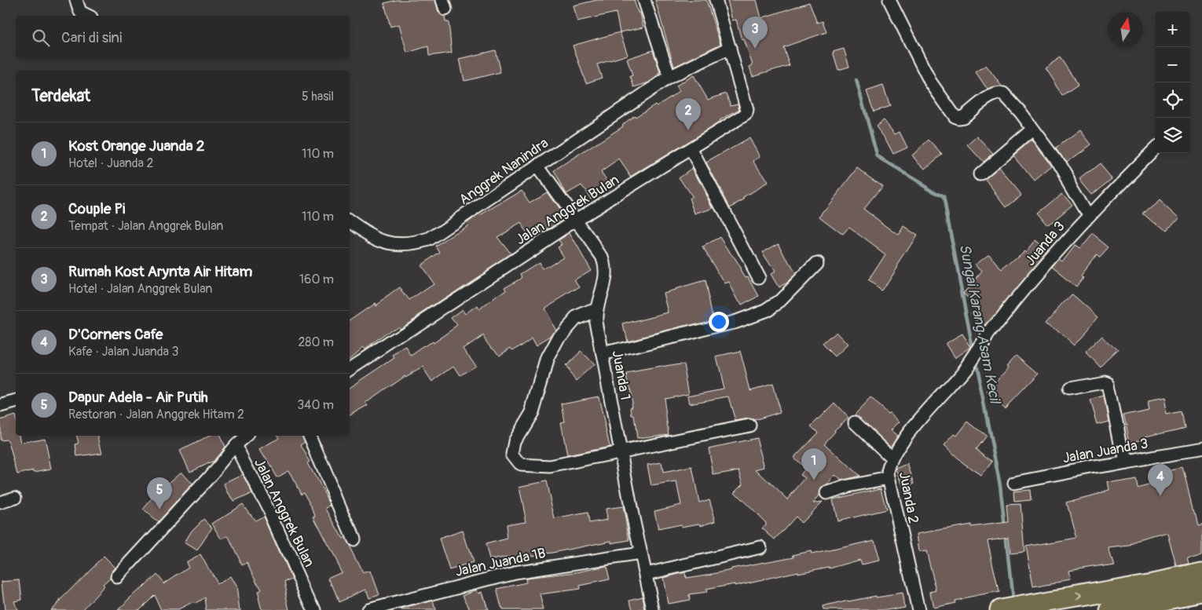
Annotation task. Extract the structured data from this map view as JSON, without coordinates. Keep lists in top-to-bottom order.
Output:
{
  "streets": {
    "street": [
      "Anggrek Nanindra",
      "Jalan Anggrek Bulan",
      "Juanda 3",
      "Juanda 1",
      "Jalan Juanda 3",
      "Juanda 2",
      "Jalan Juanda 1B"
    ]
  },
  "crossings": [
    ["Anggrek Nanindra", "Jalan Anggrek Bulan"],
    ["Anggrek Nanindra", "Juanda 1"],
    ["Jalan Anggrek Bulan", "Juanda 1"],
    ["Juanda 3", "Juanda 2"],
    ["Juanda 1", "Jalan Juanda 1B"]
  ],
  "water": ["Sungai Karang Asam Kecil"],
  "north": "top",
  "page": {
    "map_buttons": ["+", "−"],
    "search": "Cari di sini",
    "pins": [
      "3",
      "2",
      "1",
      "4",
      "5"
    ],
    "heading": ["Terdekat", "5 hasil"],
    "list": [
      {
        "mark": "1",
        "name": "Kost Orange Juanda 2",
        "note": "Hotel · Juanda 2",
        "value": "110 m"
      },
      {
        "mark": "2",
        "name": "Couple Pi",
        "note": "Tempat · Jalan Anggrek Bulan",
        "value": "110 m"
      },
      {
        "mark": "3",
        "name": "Rumah Kost Arynta Air Hitam",
        "note": "Hotel · Jalan Anggrek Bulan",
        "value": "160 m"
      },
      {
        "mark": "4",
        "name": "D'Corners Cafe",
        "note": "Kafe · Jalan Juanda 3",
        "value": "280 m"
      },
      {
        "mark": "5",
        "name": "Dapur Adela - Air Putih",
        "note": "Restoran · Jalan Anggrek Hitam 2",
        "value": "340 m"
      }
    ]
  }
}
